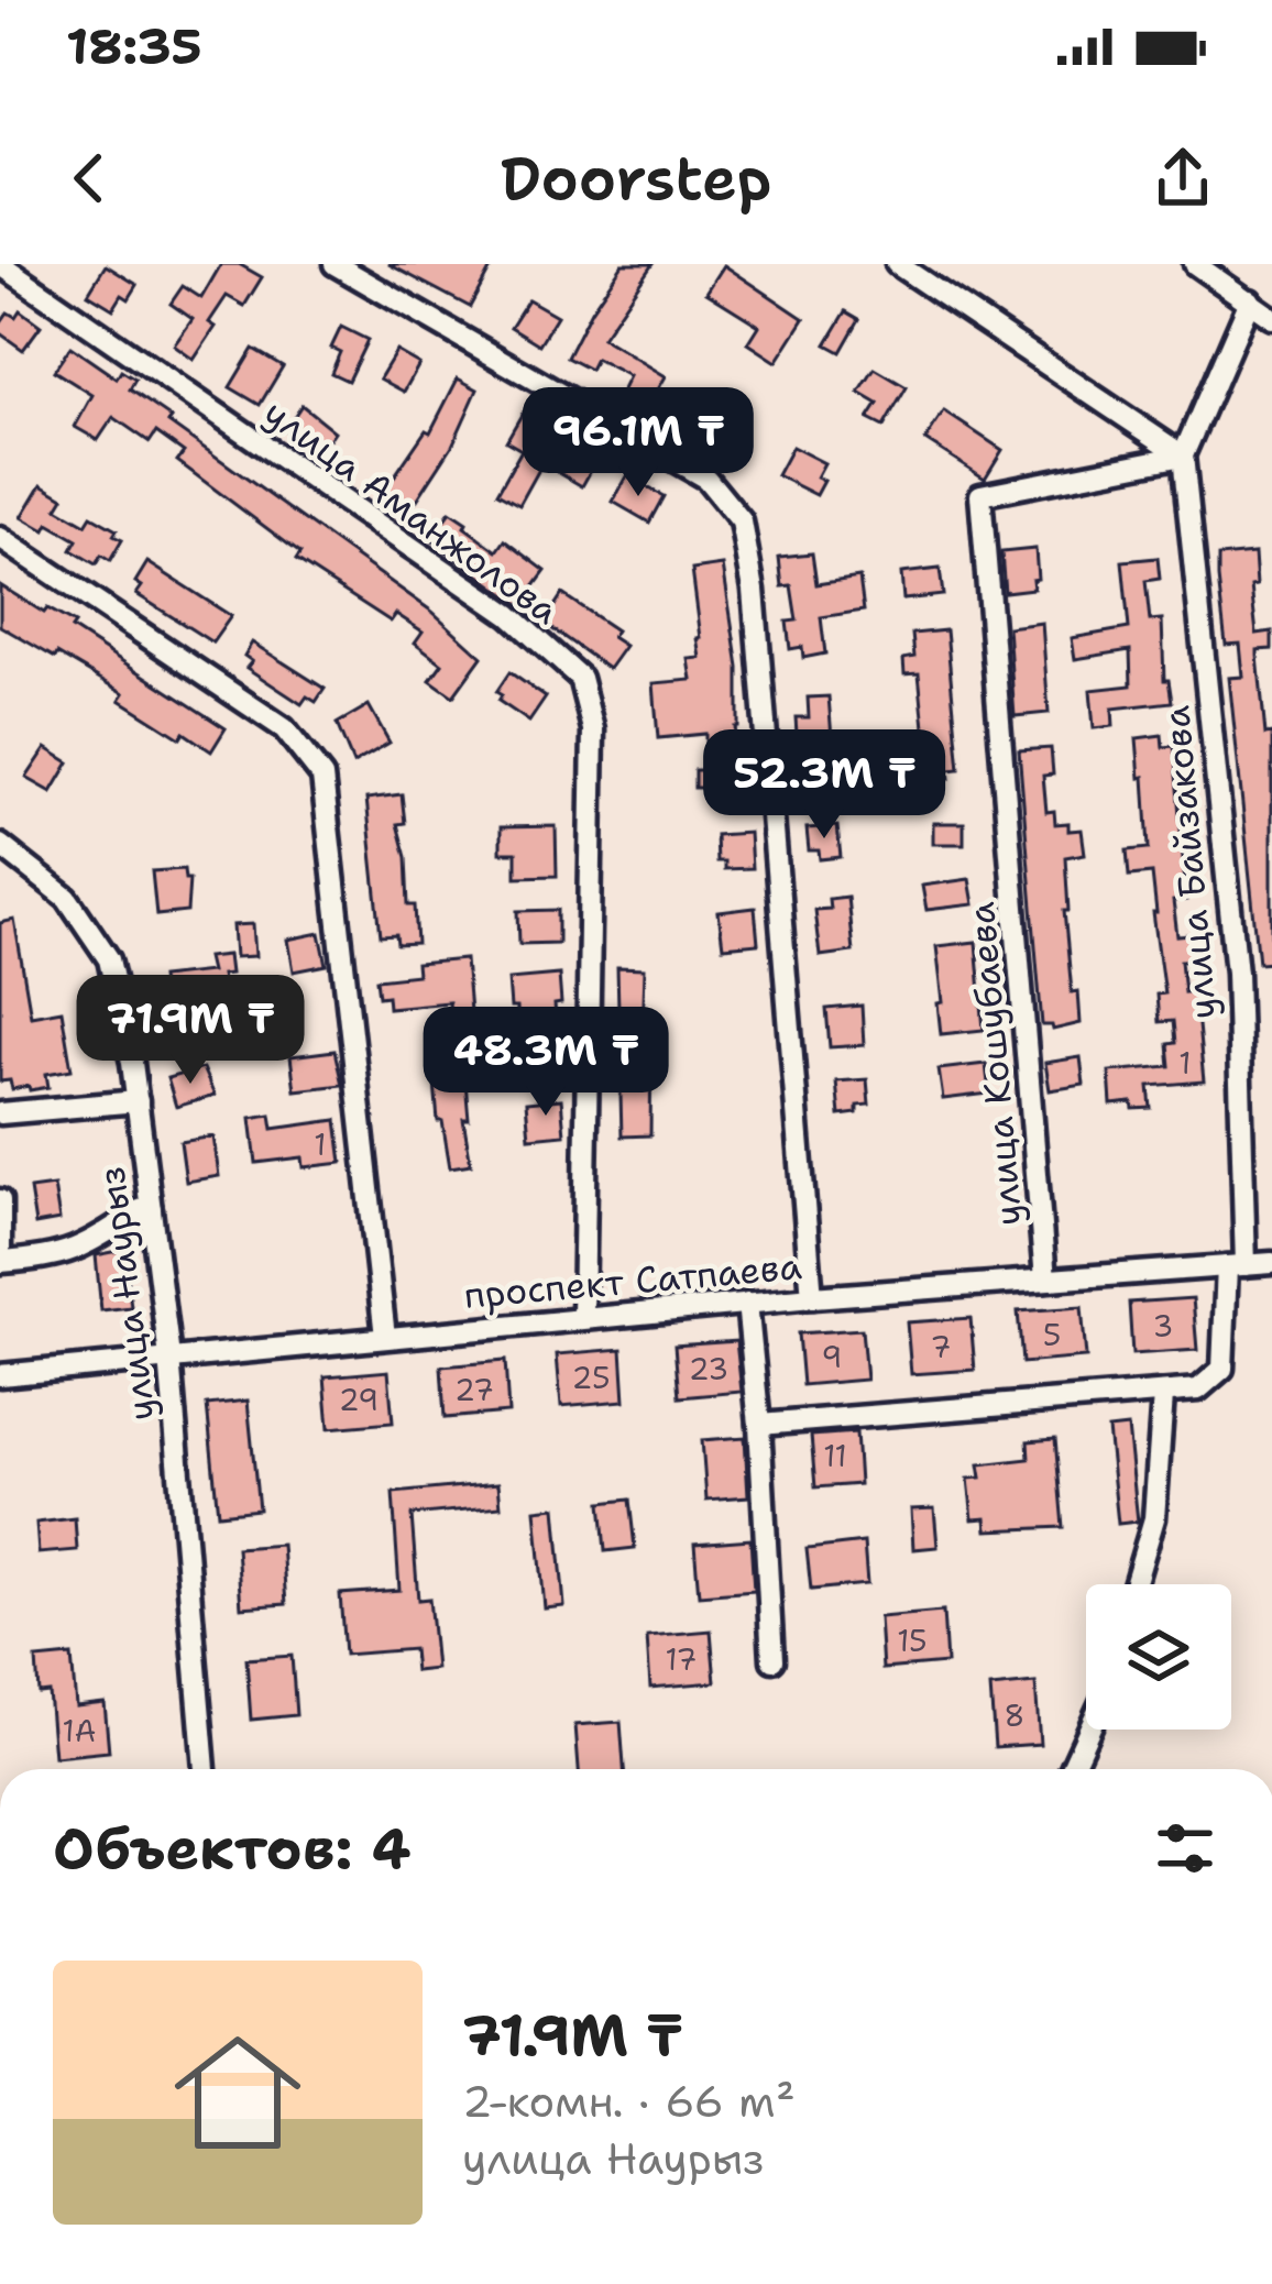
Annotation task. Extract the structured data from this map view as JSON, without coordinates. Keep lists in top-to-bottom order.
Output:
{
  "streets": {
    "street": [
      "улица Аманжолова",
      "улица Байзакова",
      "улица Кошубаева",
      "проспект Сатпаева",
      "улица Наурыз"
    ]
  },
  "crossings": [
    ["улица Аманжолова", "проспект Сатпаева"],
    ["улица Байзакова", "улица Кошубаева"],
    ["улица Байзакова", "проспект Сатпаева"],
    ["улица Кошубаева", "проспект Сатпаева"],
    ["проспект Сатпаева", "улица Наурыз"]
  ],
  "house_numbers": [
    "1",
    "1",
    "3",
    "5",
    "7",
    "9",
    "23",
    "25",
    "27",
    "29",
    "11",
    "15",
    "17",
    "8",
    "1А"
  ],
  "page": {
    "status": "18:35",
    "header": "Doorstep",
    "price": [
      "96.1M ₸",
      "52.3M ₸",
      "71.9M ₸",
      "48.3M ₸"
    ],
    "heading": "Объектов: 4",
    "list": [
      {
        "name": "71.9M ₸",
        "note": "2-комн. · 66 m² · улица Наурыз"
      }
    ]
  }
}
